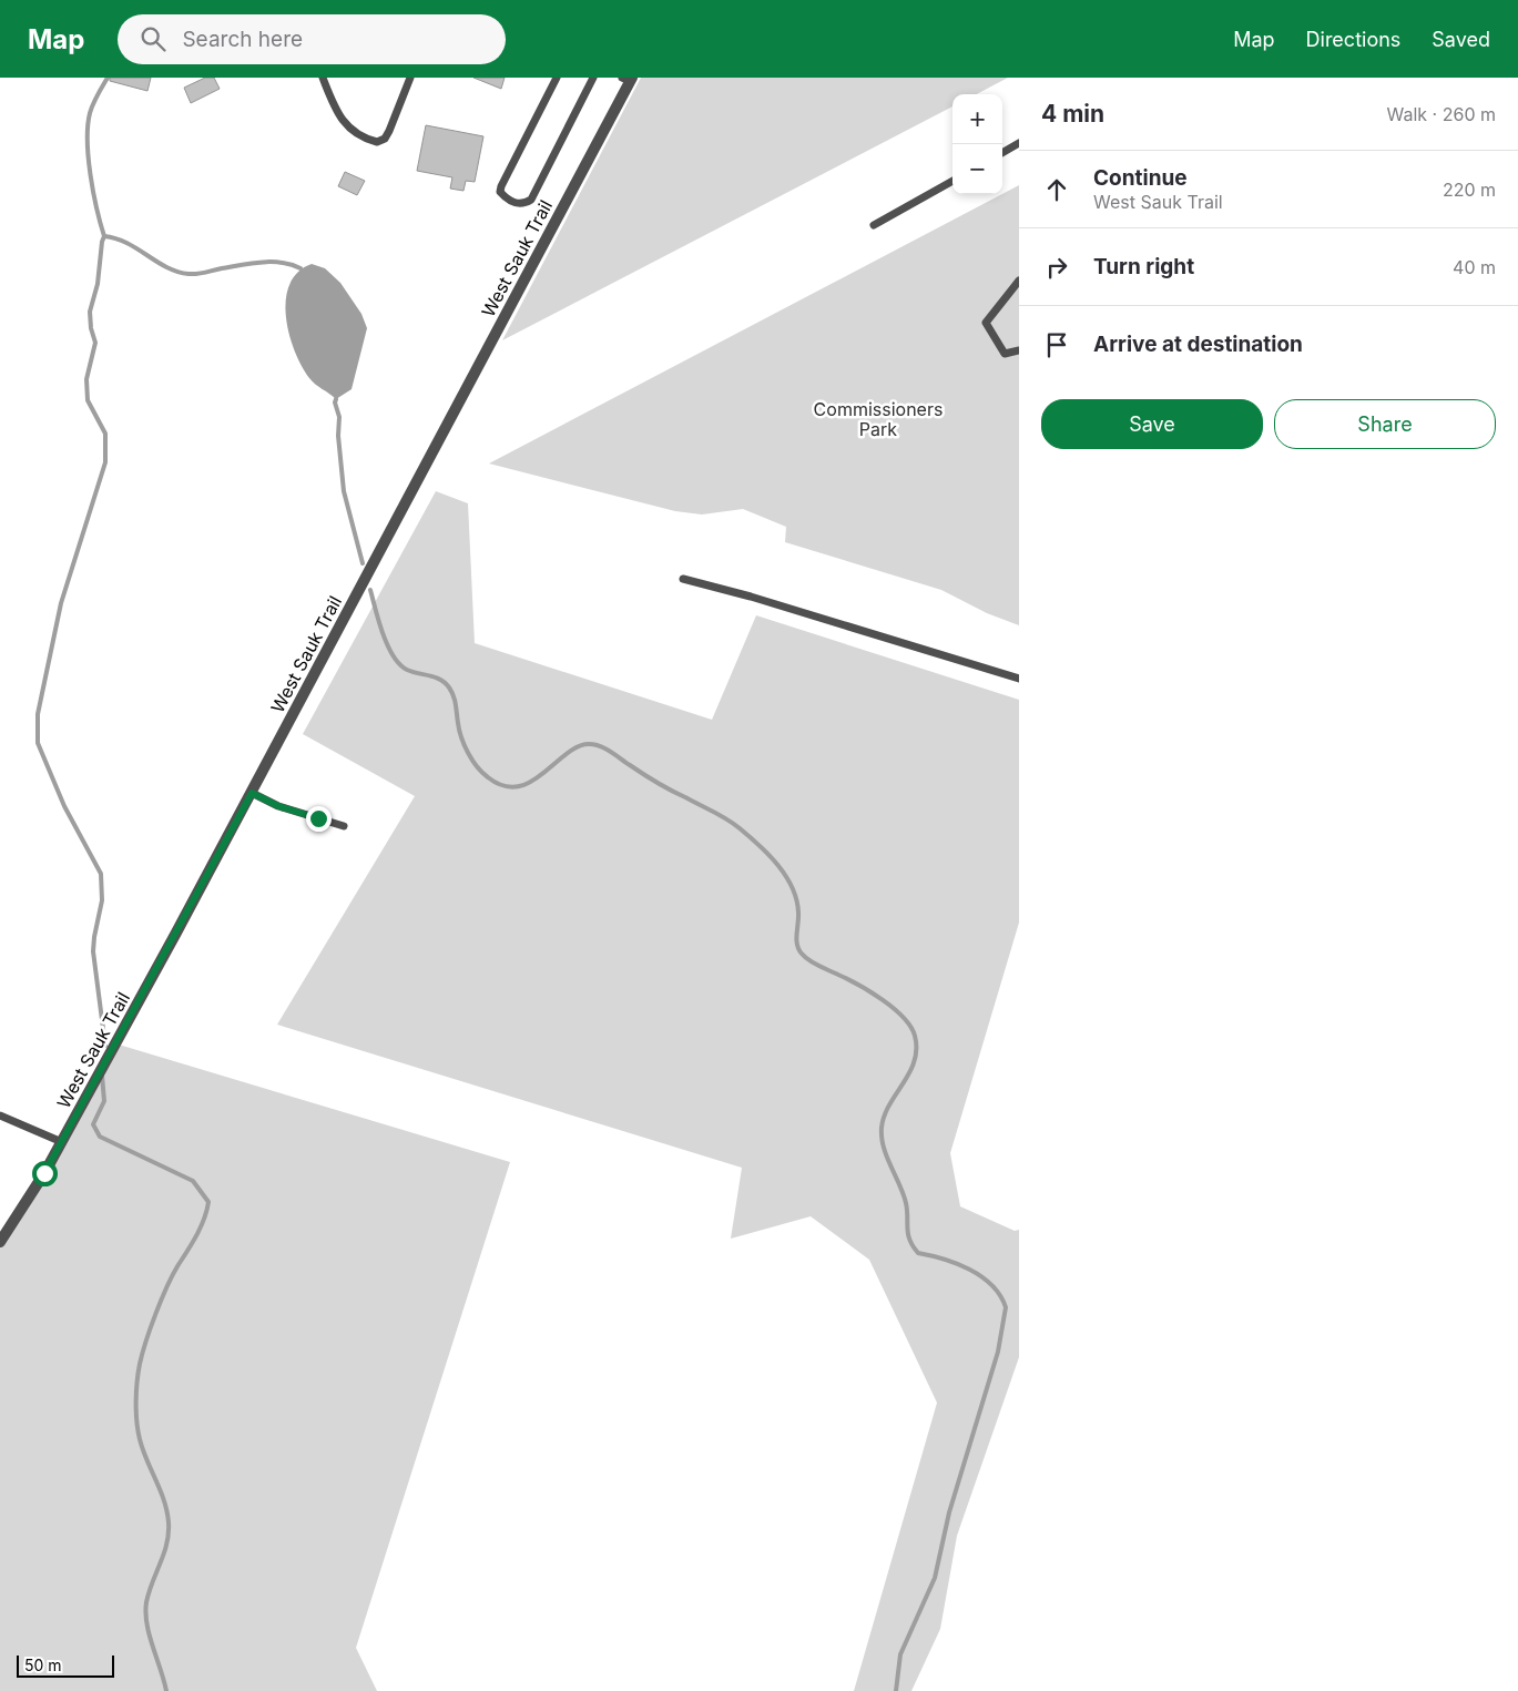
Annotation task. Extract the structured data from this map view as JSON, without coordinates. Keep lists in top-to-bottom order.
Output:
{
  "streets": {
    "street": ["West Sauk Trail"]
  },
  "parks": ["Commissioners Park"],
  "scale_bar": "50 m",
  "page": {
    "header": "Map",
    "search": "Search here",
    "nav": ["Map", "Directions", "Saved"],
    "heading": ["4 min", "Walk · 260 m"],
    "map_buttons": ["+", "−"],
    "list": [
      ["Continue", "West Sauk Trail", "220 m"],
      ["Turn right", "40 m"],
      "Arrive at destination"
    ],
    "buttons": ["Save", "Share"],
    "scale": "50 m"
  }
}
